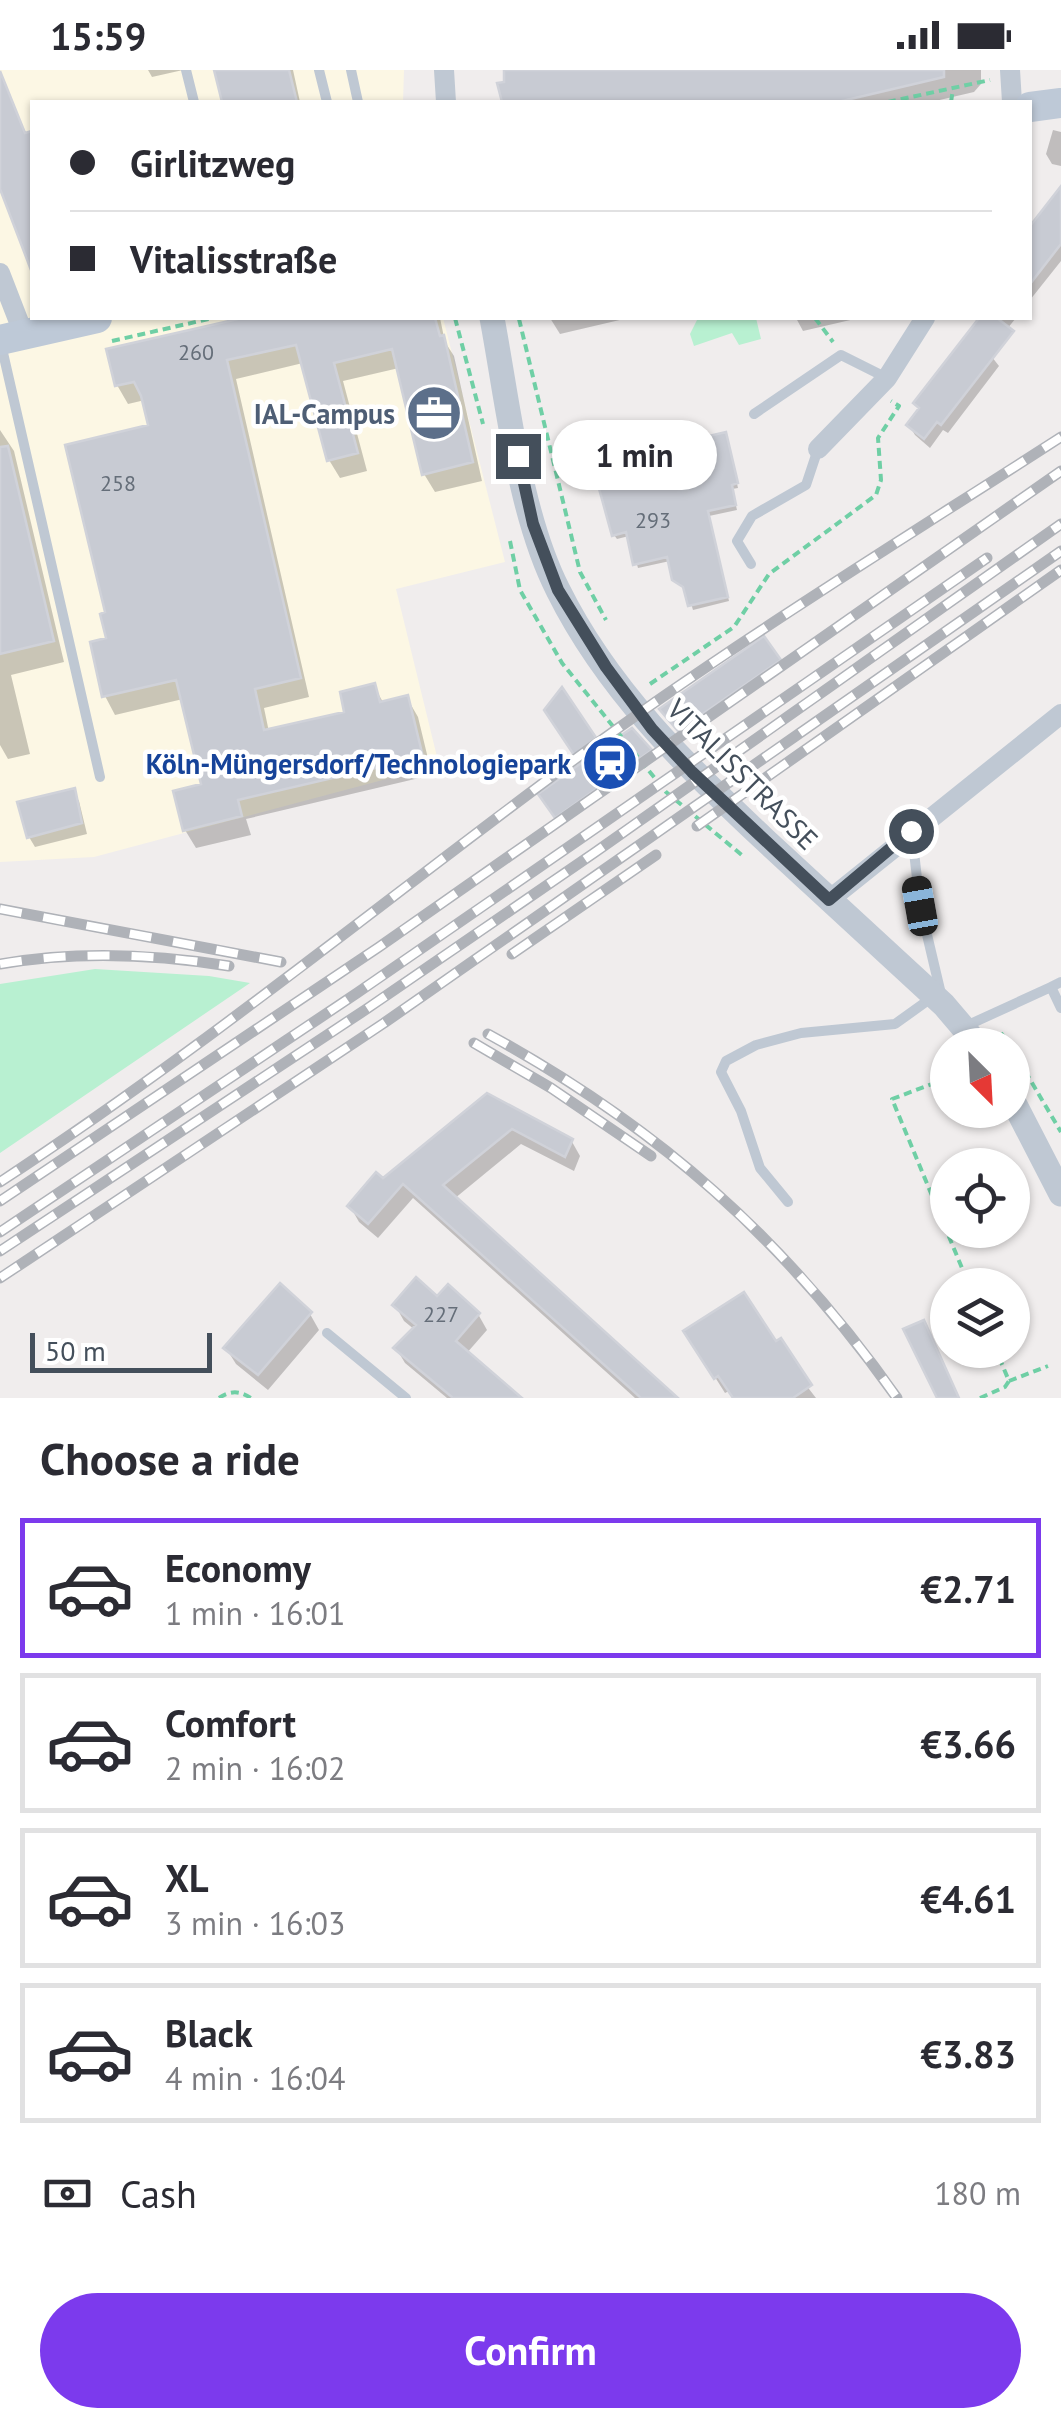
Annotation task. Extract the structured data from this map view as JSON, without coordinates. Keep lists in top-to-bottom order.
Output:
{
  "streets": {
    "street": ["VITALISSTRASSE"]
  },
  "places": {
    "office": ["IAL-Campus"],
    "station": ["Köln-Müngersdorf/Technologiepark"]
  },
  "house_numbers": [
    "260",
    "258",
    "293",
    "227"
  ],
  "scale_bar": "50 m",
  "north": "bottom right",
  "page": {
    "status": "15:59",
    "banner": ["Girlitzweg", "Vitalisstraße"],
    "bubble": "1 min",
    "scale": "50 m",
    "heading": "Choose a ride",
    "list": [
      {
        "name": "Economy",
        "note": "1 min · 16:01",
        "value": "€2.71"
      },
      {
        "name": "Comfort",
        "note": "2 min · 16:02",
        "value": "€3.66"
      },
      {
        "name": "XL",
        "note": "3 min · 16:03",
        "value": "€4.61"
      },
      {
        "name": "Black",
        "note": "4 min · 16:04",
        "value": "€3.83"
      }
    ],
    "pay": ["Cash", "180 m"],
    "buttons": "Confirm"
  }
}
